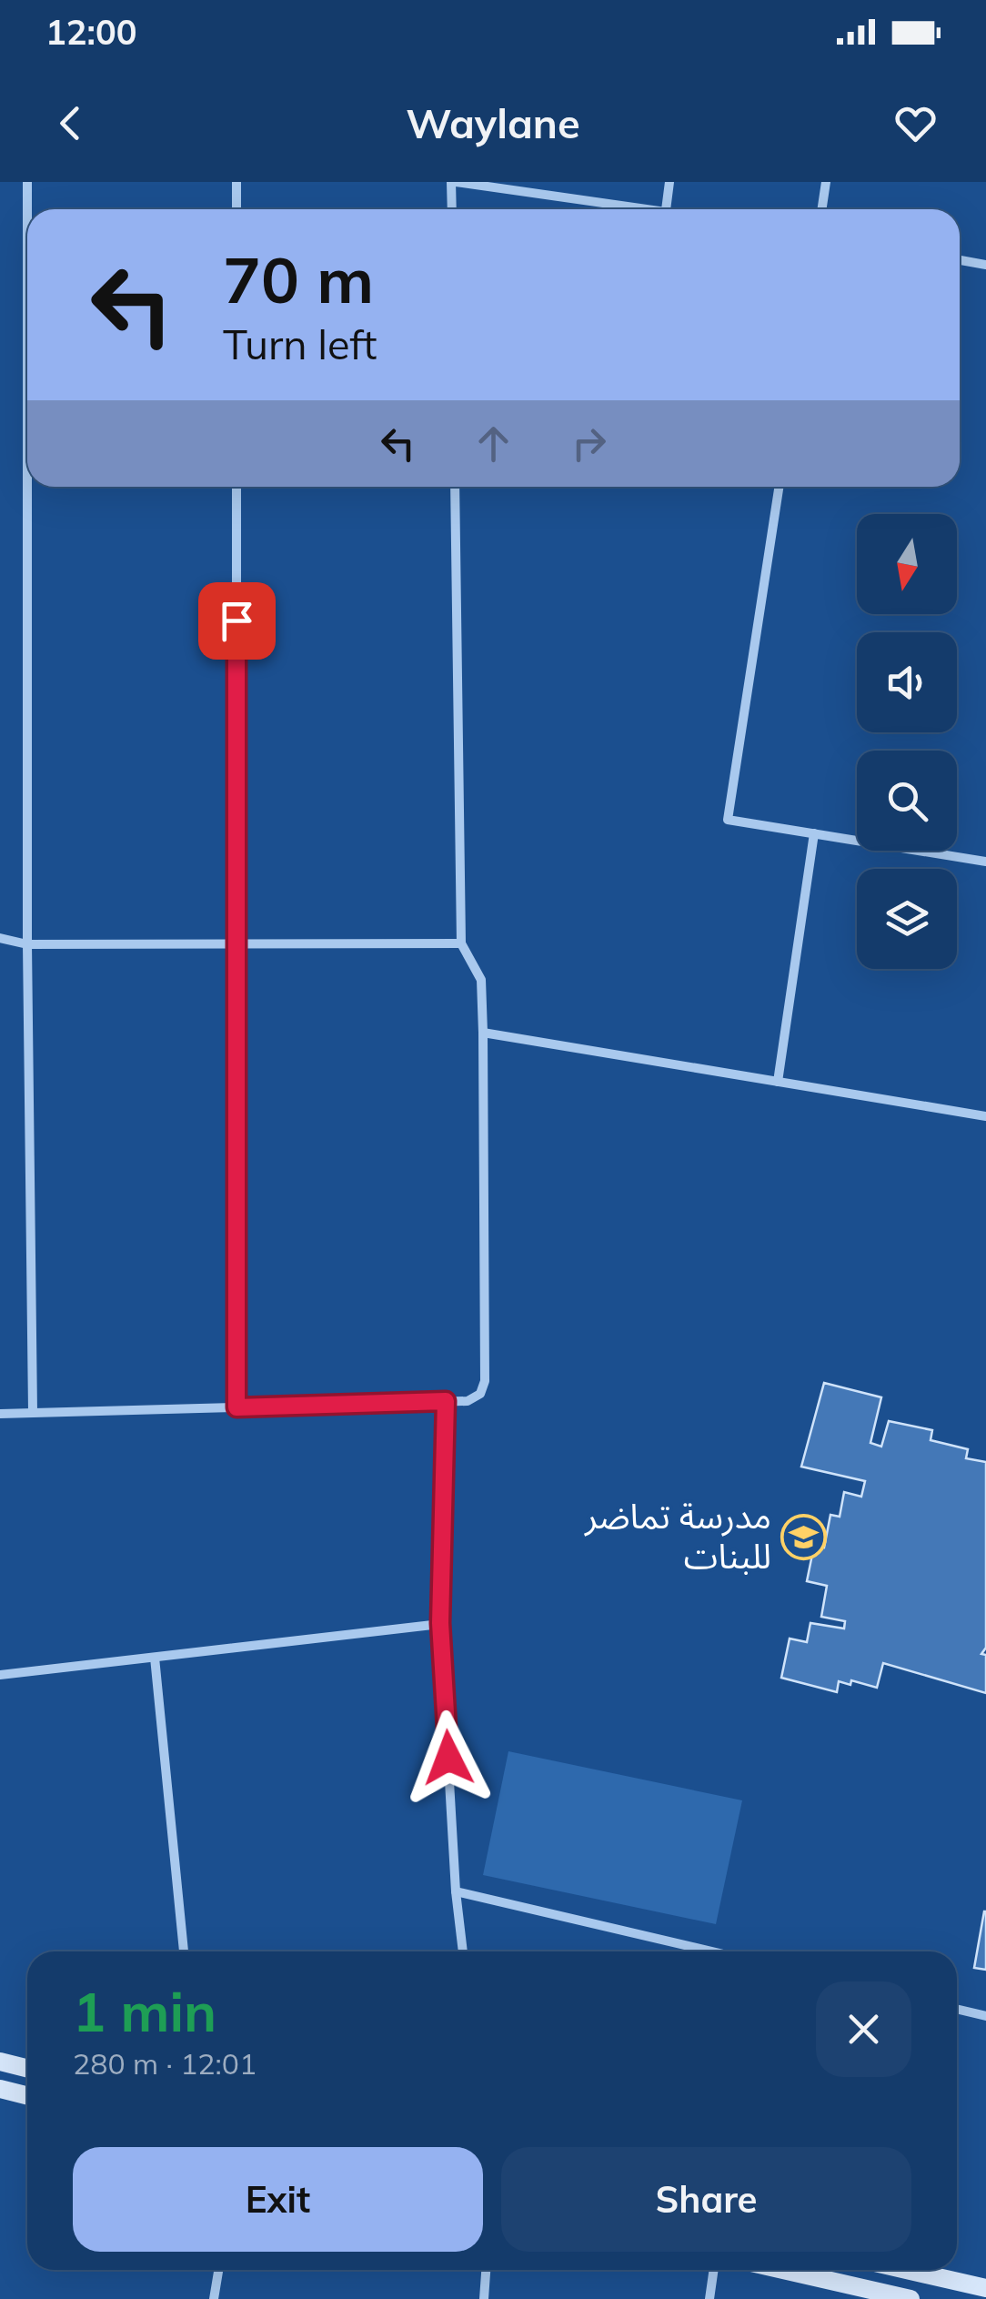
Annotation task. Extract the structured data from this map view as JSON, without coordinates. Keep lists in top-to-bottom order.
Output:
{
  "places": {
    "school or university": ["مدرسة تماضر للبنات"]
  },
  "north": "bottom",
  "page": {
    "status": "12:00",
    "header": "Waylane",
    "turn": ["70 m", "Turn left"],
    "heading": ["1 min", "280 m · 12:01"],
    "buttons": ["Exit", "Share"]
  }
}
